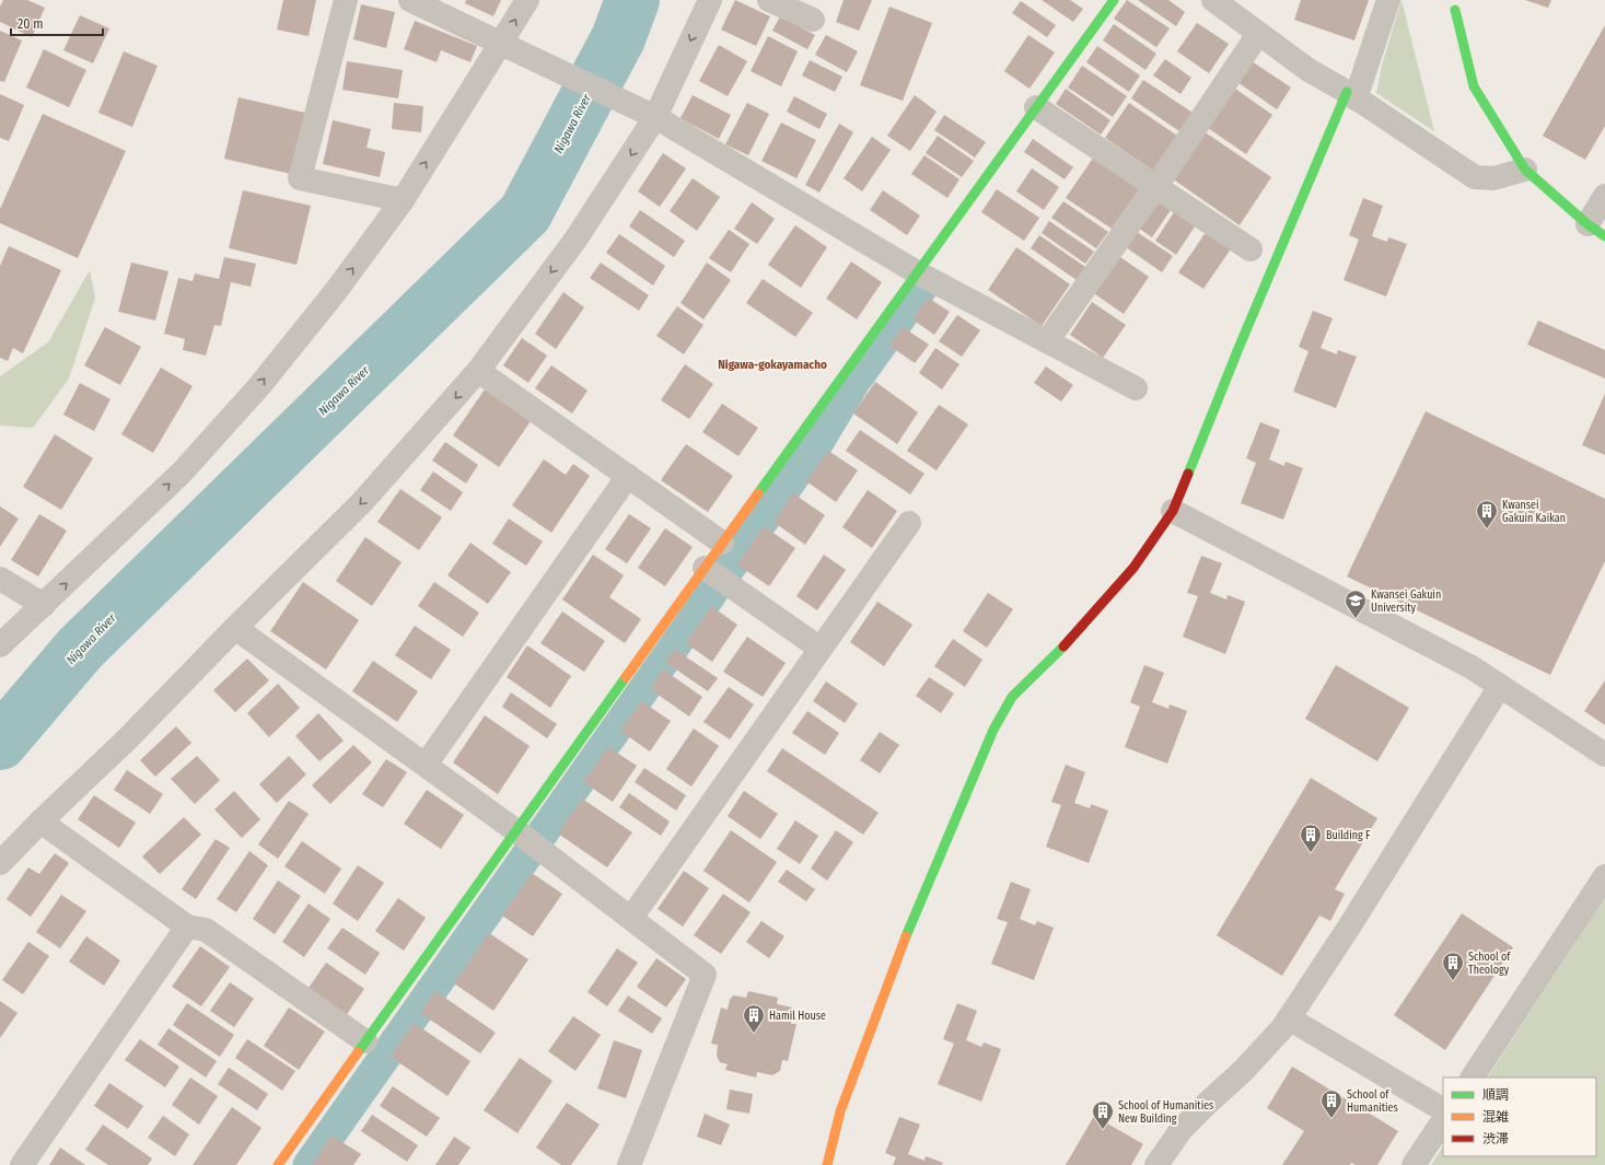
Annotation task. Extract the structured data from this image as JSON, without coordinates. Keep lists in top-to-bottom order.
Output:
{
  "districts": ["Nigawa-gokayamacho"],
  "water": ["Nigawa River"],
  "places": {
    "building": [
      "Kwansei Gakuin Kaikan",
      "Building F",
      "School of Theology",
      "Hamil House",
      "School of Humanities",
      "School of Humanities New Building"
    ],
    "school or university": ["Kwansei Gakuin University"]
  },
  "legend": ["順調", "混雑", "渋滞"],
  "scale_bar": "20 m"
}
